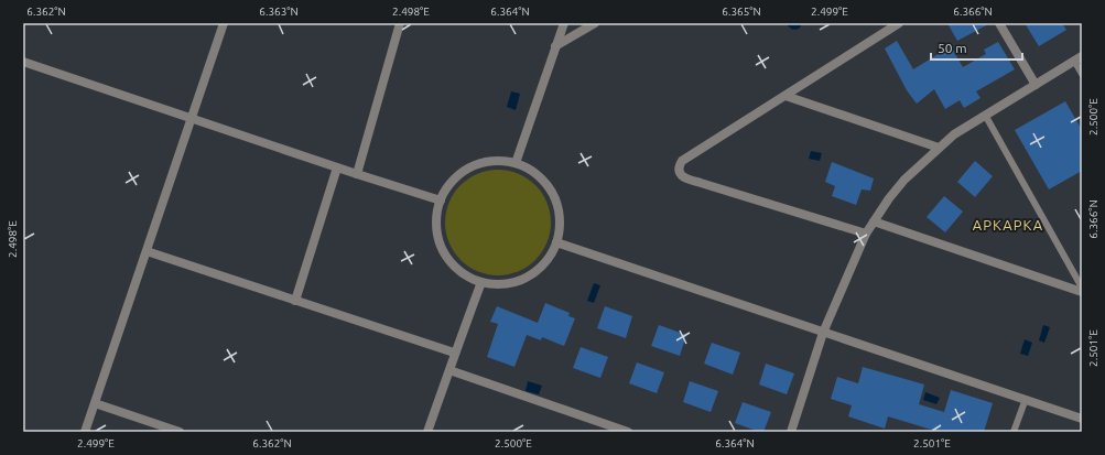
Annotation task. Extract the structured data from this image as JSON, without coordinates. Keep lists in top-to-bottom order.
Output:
{
  "districts": ["APKAPKA"],
  "scale_bar": "50 m",
  "coordinates": [
    "6.362°N",
    "6.363°N",
    "2.498°E",
    "6.364°N",
    "6.365°N",
    "2.499°E",
    "6.366°N",
    "2.500°E",
    "2.501°E"
  ]
}
